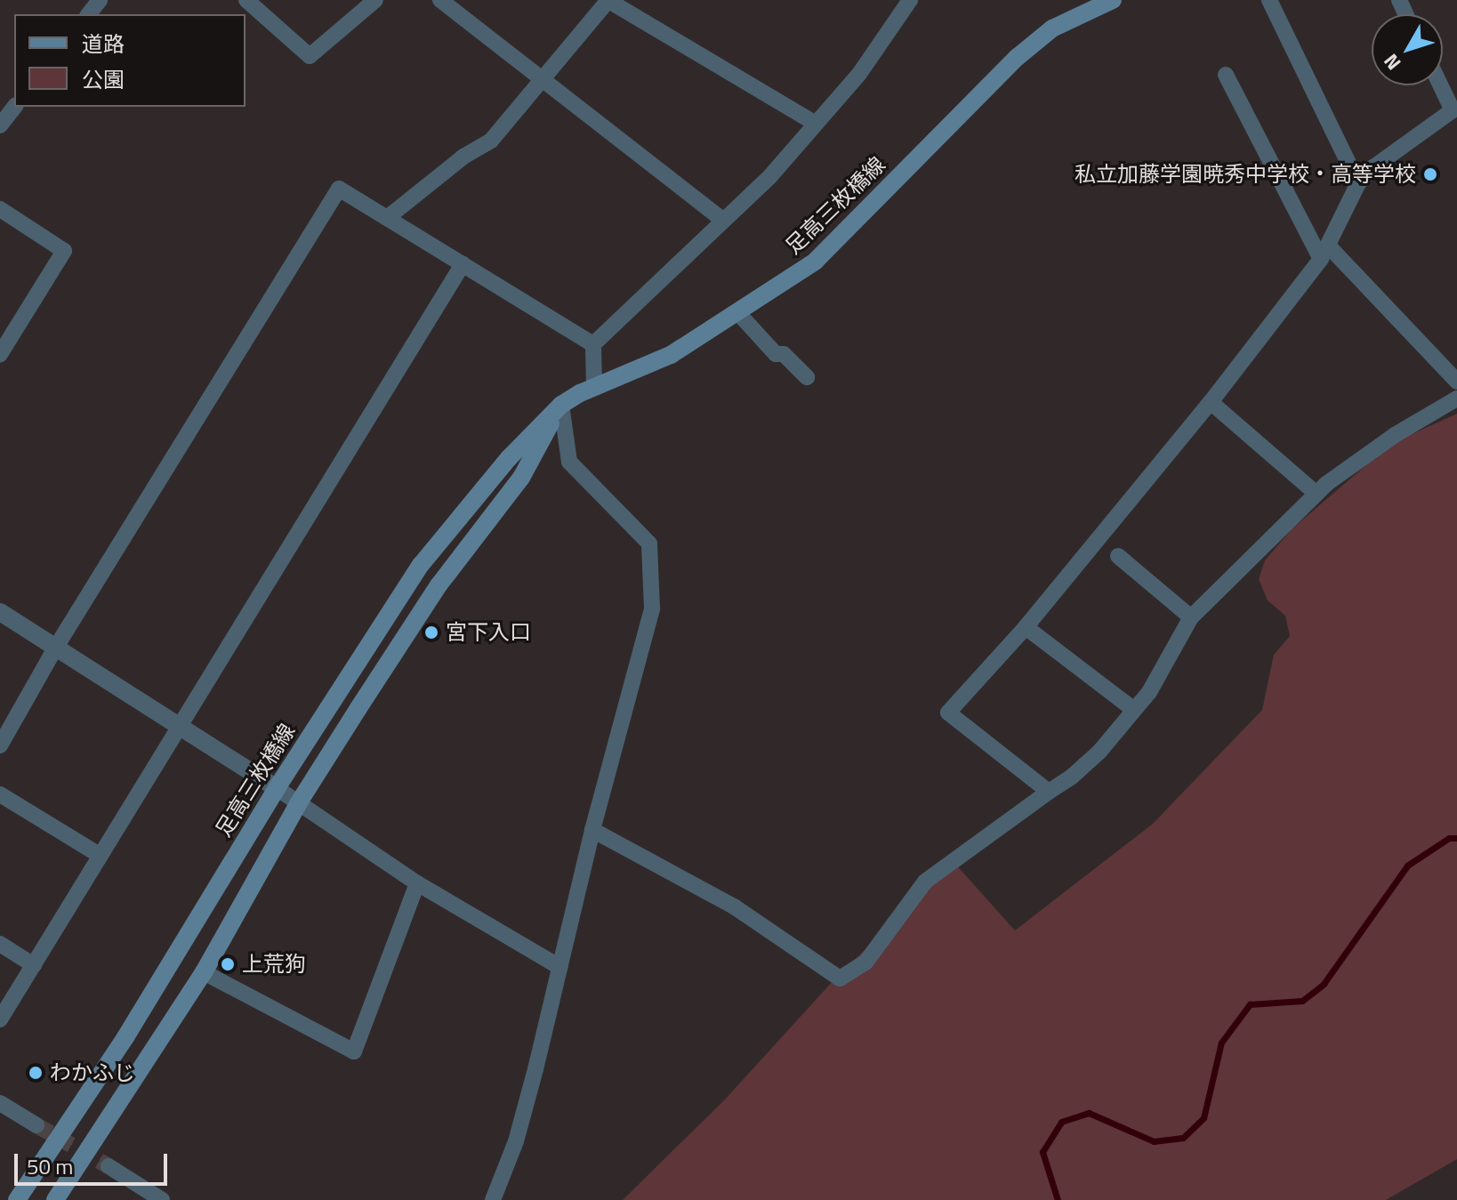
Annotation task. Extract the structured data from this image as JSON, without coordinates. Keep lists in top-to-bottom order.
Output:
{
  "streets": {
    "main road": ["足高三枚橋線"]
  },
  "places": [
    "私立加藤学園暁秀中学校・高等学校",
    "宮下入口",
    "上荒狗",
    "わかふじ"
  ],
  "legend": ["道路", "公園"],
  "scale_bar": "50 m",
  "north": "bottom left"
}
